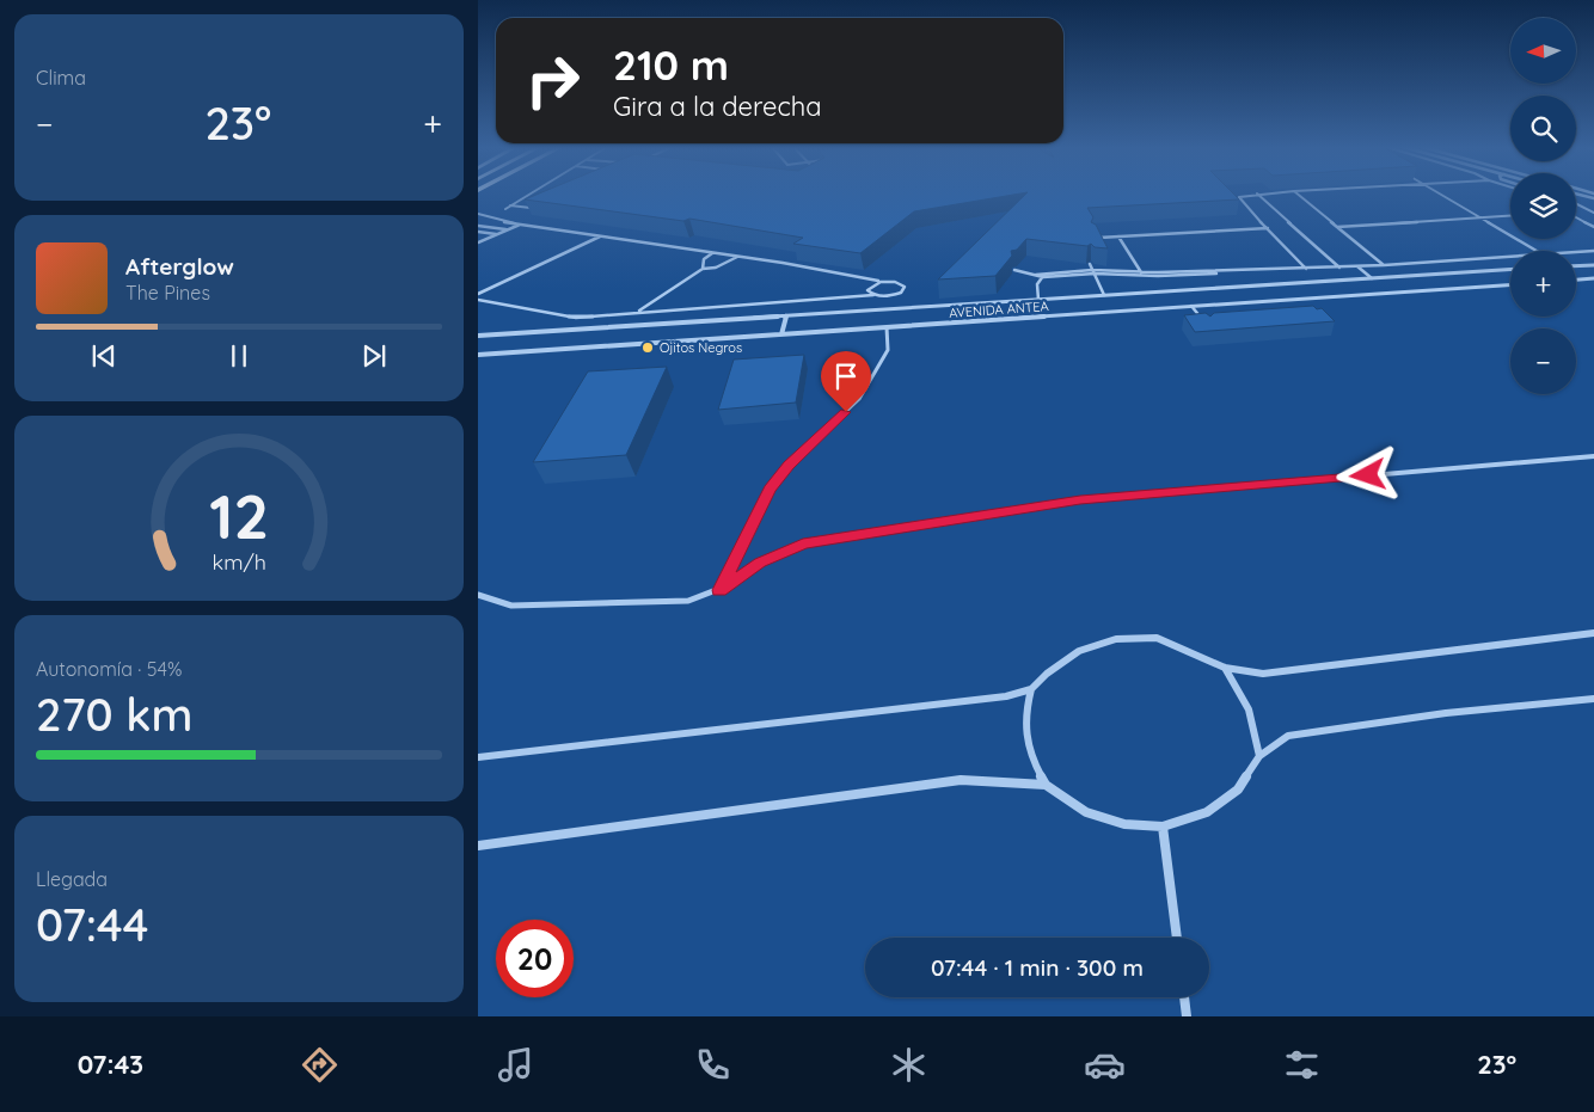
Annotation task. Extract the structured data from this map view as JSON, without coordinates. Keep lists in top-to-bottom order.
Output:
{
  "streets": {
    "street": ["AVENIDA ANTEA"]
  },
  "places": ["Ojitos Negros"],
  "north": "left",
  "page": {
    "tile": [
      "Clima",
      ["Autonomía · 54%", "270 km"],
      ["Llegada", "07:44"]
    ],
    "map_buttons": ["+", "−"],
    "turn": ["210 m", "Gira a la derecha"],
    "heat": ["−", "23°", "+"],
    "song": ["Afterglow", "The Pines"],
    "limit": "20",
    "trip": "07:44 · 1 min · 300 m",
    "tabs": ["07:43", "23°"],
    "gauge": ["12", "km/h"]
  }
}
